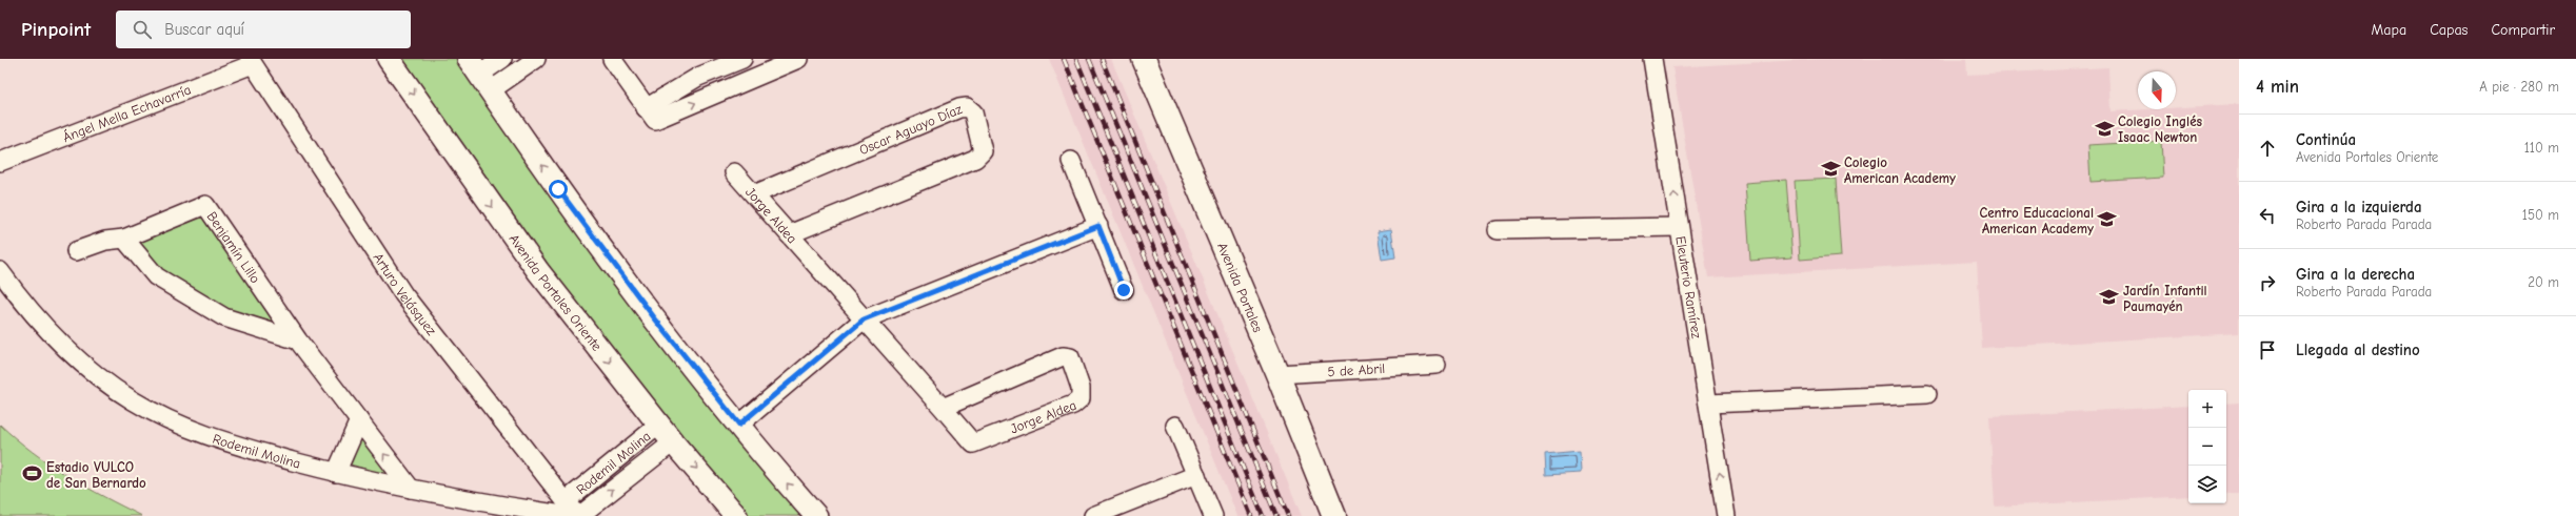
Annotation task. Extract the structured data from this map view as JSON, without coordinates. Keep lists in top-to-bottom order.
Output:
{
  "streets": {
    "main road": ["Avenida Portales"],
    "street": [
      "Ángel Mella Echavarría",
      "Oscar Aguayo Díaz",
      "Jorge Aldea",
      "Benjamín Lillo",
      "Eleuterio Ramírez",
      "Avenida Portales Oriente",
      "Arturo Velásquez",
      "5 de Abril",
      "Rodemil Molina"
    ]
  },
  "crossings": [
    ["Ángel Mella Echavarría", "Arturo Velásquez"],
    ["Oscar Aguayo Díaz", "Jorge Aldea"],
    ["Benjamín Lillo", "Rodemil Molina"],
    ["Avenida Portales", "5 de Abril"],
    ["Avenida Portales Oriente", "Rodemil Molina"],
    ["Arturo Velásquez", "Rodemil Molina"]
  ],
  "one_way": ["Eleuterio Ramírez"],
  "places": {
    "school or university": [
      "Colegio Inglés Isaac Newton",
      "Colegio American Academy",
      "Centro Educacional American Academy",
      "Jardín Infantil Paumayén"
    ],
    "sports": ["Estadio VULCO de San Bernardo"]
  },
  "north": "bottom",
  "page": {
    "header": "Pinpoint",
    "search": "Buscar aquí",
    "nav": ["Mapa", "Capas", "Compartir"],
    "heading": ["4 min", "A pie · 280 m"],
    "list": [
      ["Continúa", "Avenida Portales Oriente", "110 m"],
      ["Gira a la izquierda", "Roberto Parada Parada", "150 m"],
      ["Gira a la derecha", "Roberto Parada Parada", "20 m"],
      "Llegada al destino"
    ],
    "map_buttons": ["+", "−"]
  }
}
